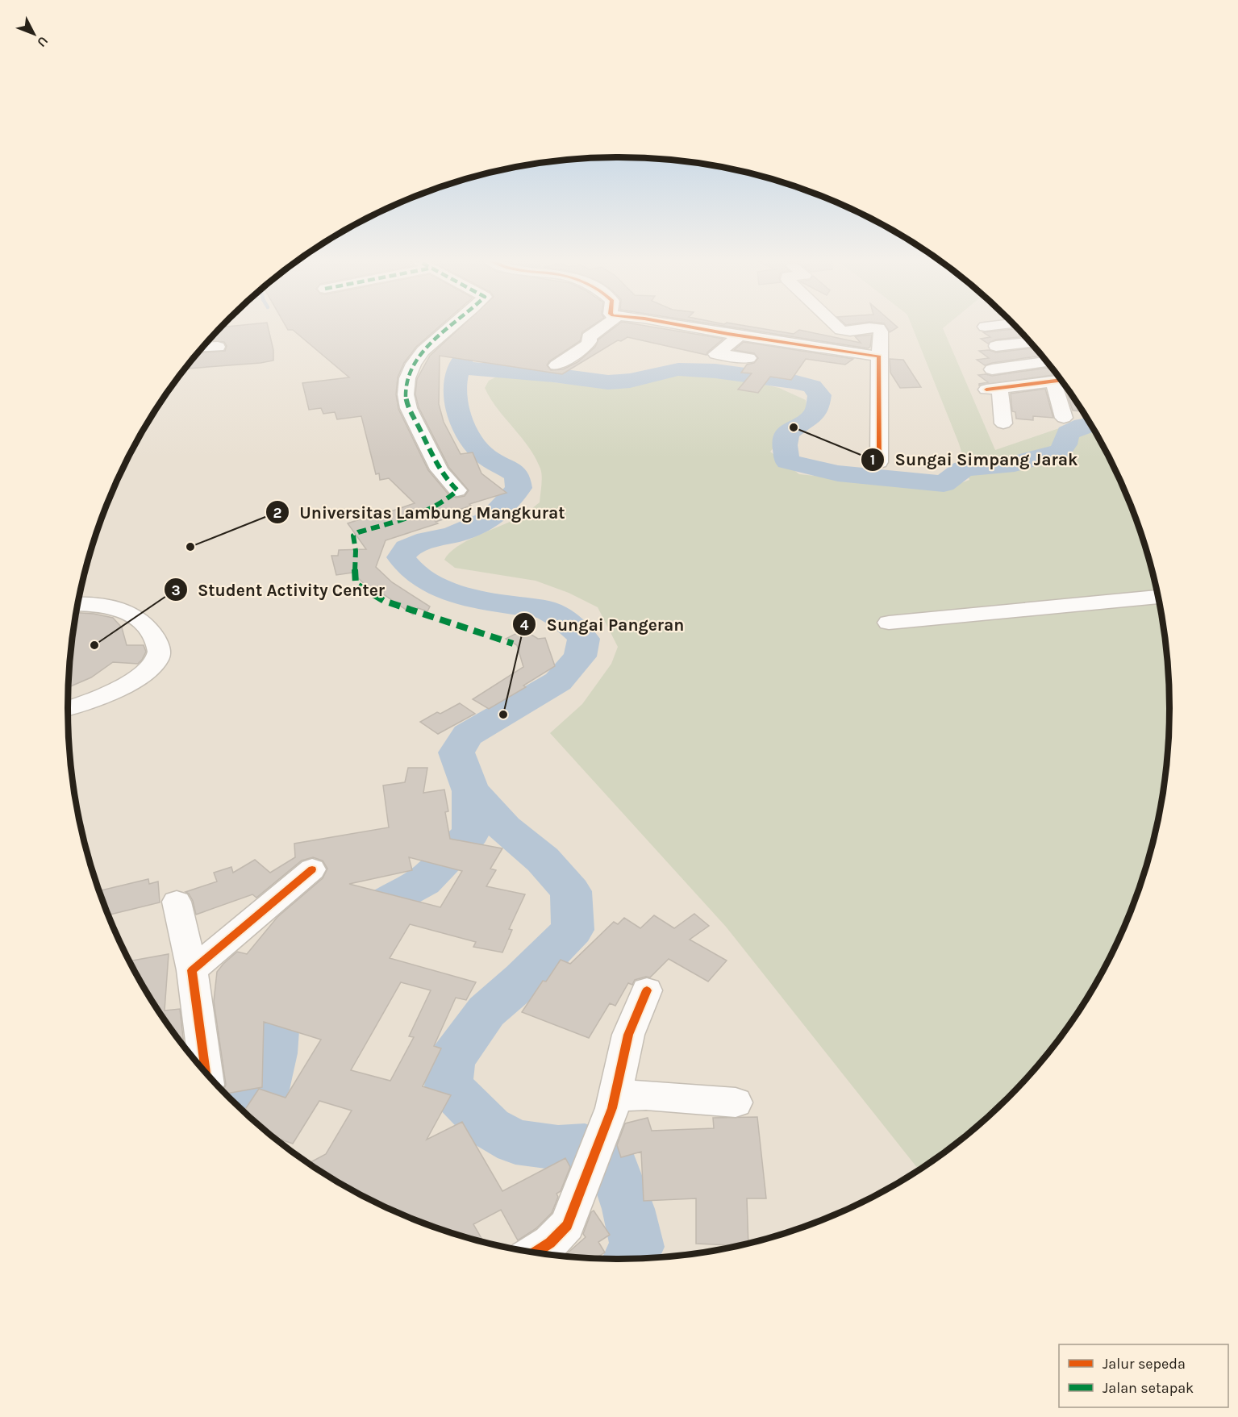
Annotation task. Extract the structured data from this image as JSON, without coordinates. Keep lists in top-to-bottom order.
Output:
{
  "places": [
    "Sungai Simpang Jarak",
    "Universitas Lambung Mangkurat",
    "Student Activity Center",
    "Sungai Pangeran"
  ],
  "legend": ["Jalur sepeda", "Jalan setapak"],
  "north": "bottom right"
}
